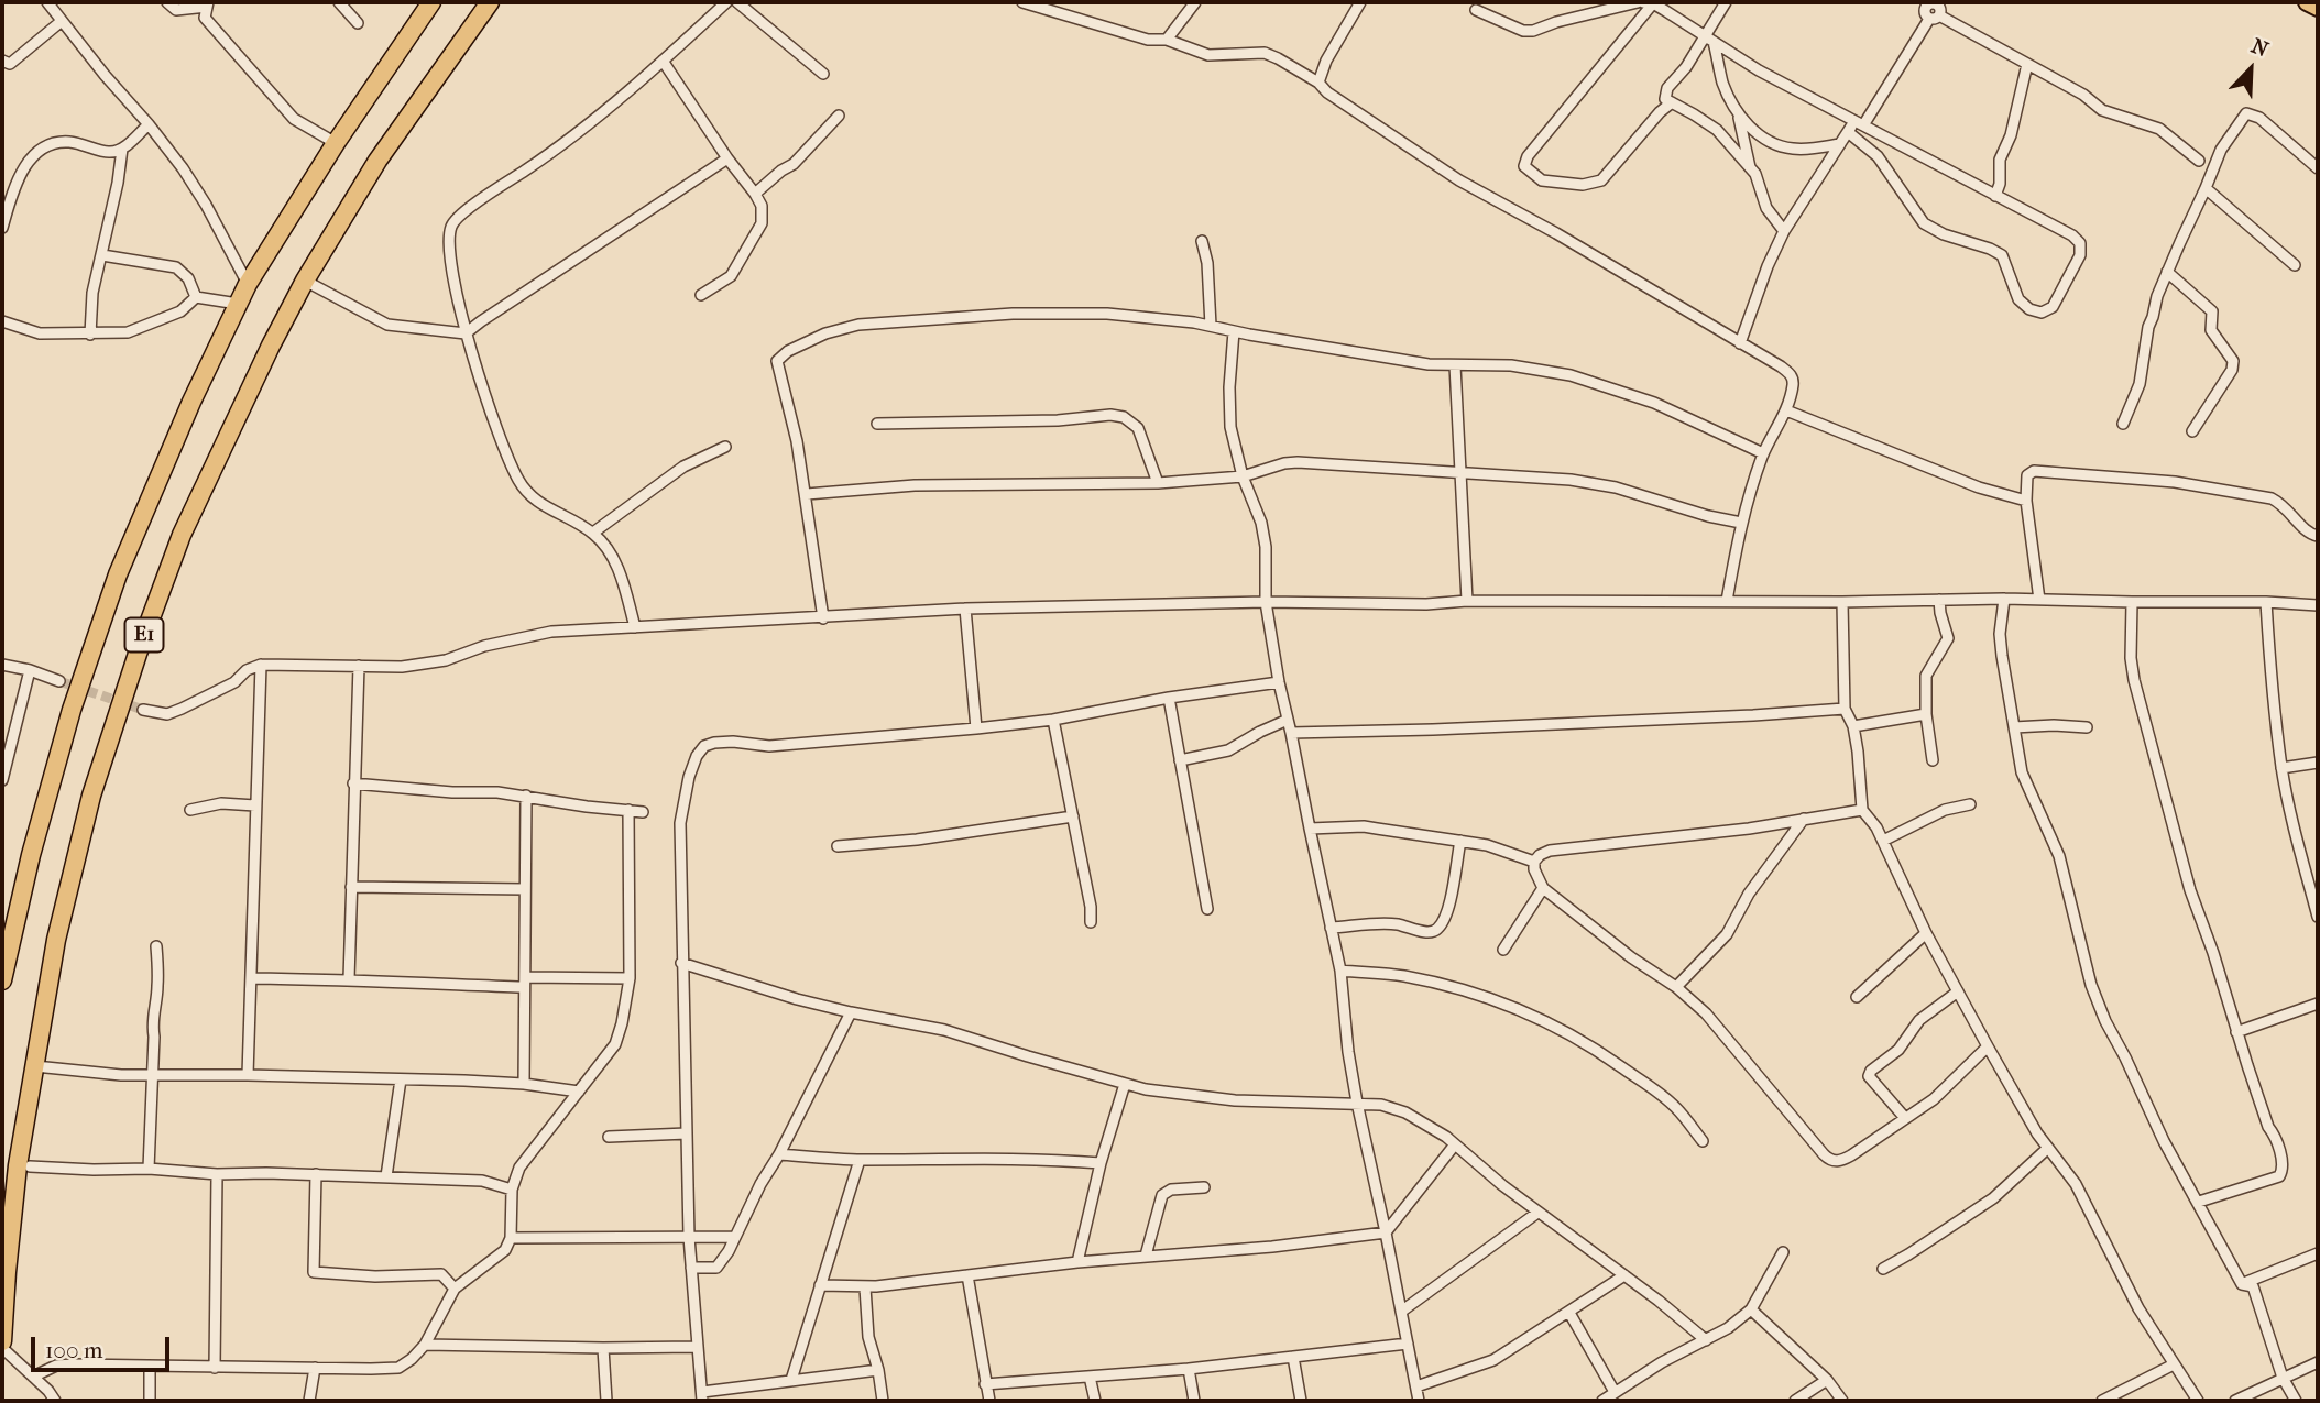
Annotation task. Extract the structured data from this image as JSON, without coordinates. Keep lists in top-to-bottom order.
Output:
{
  "streets": {
    "highway": ["E1"]
  },
  "scale_bar": "100 m",
  "north": "top right"
}
